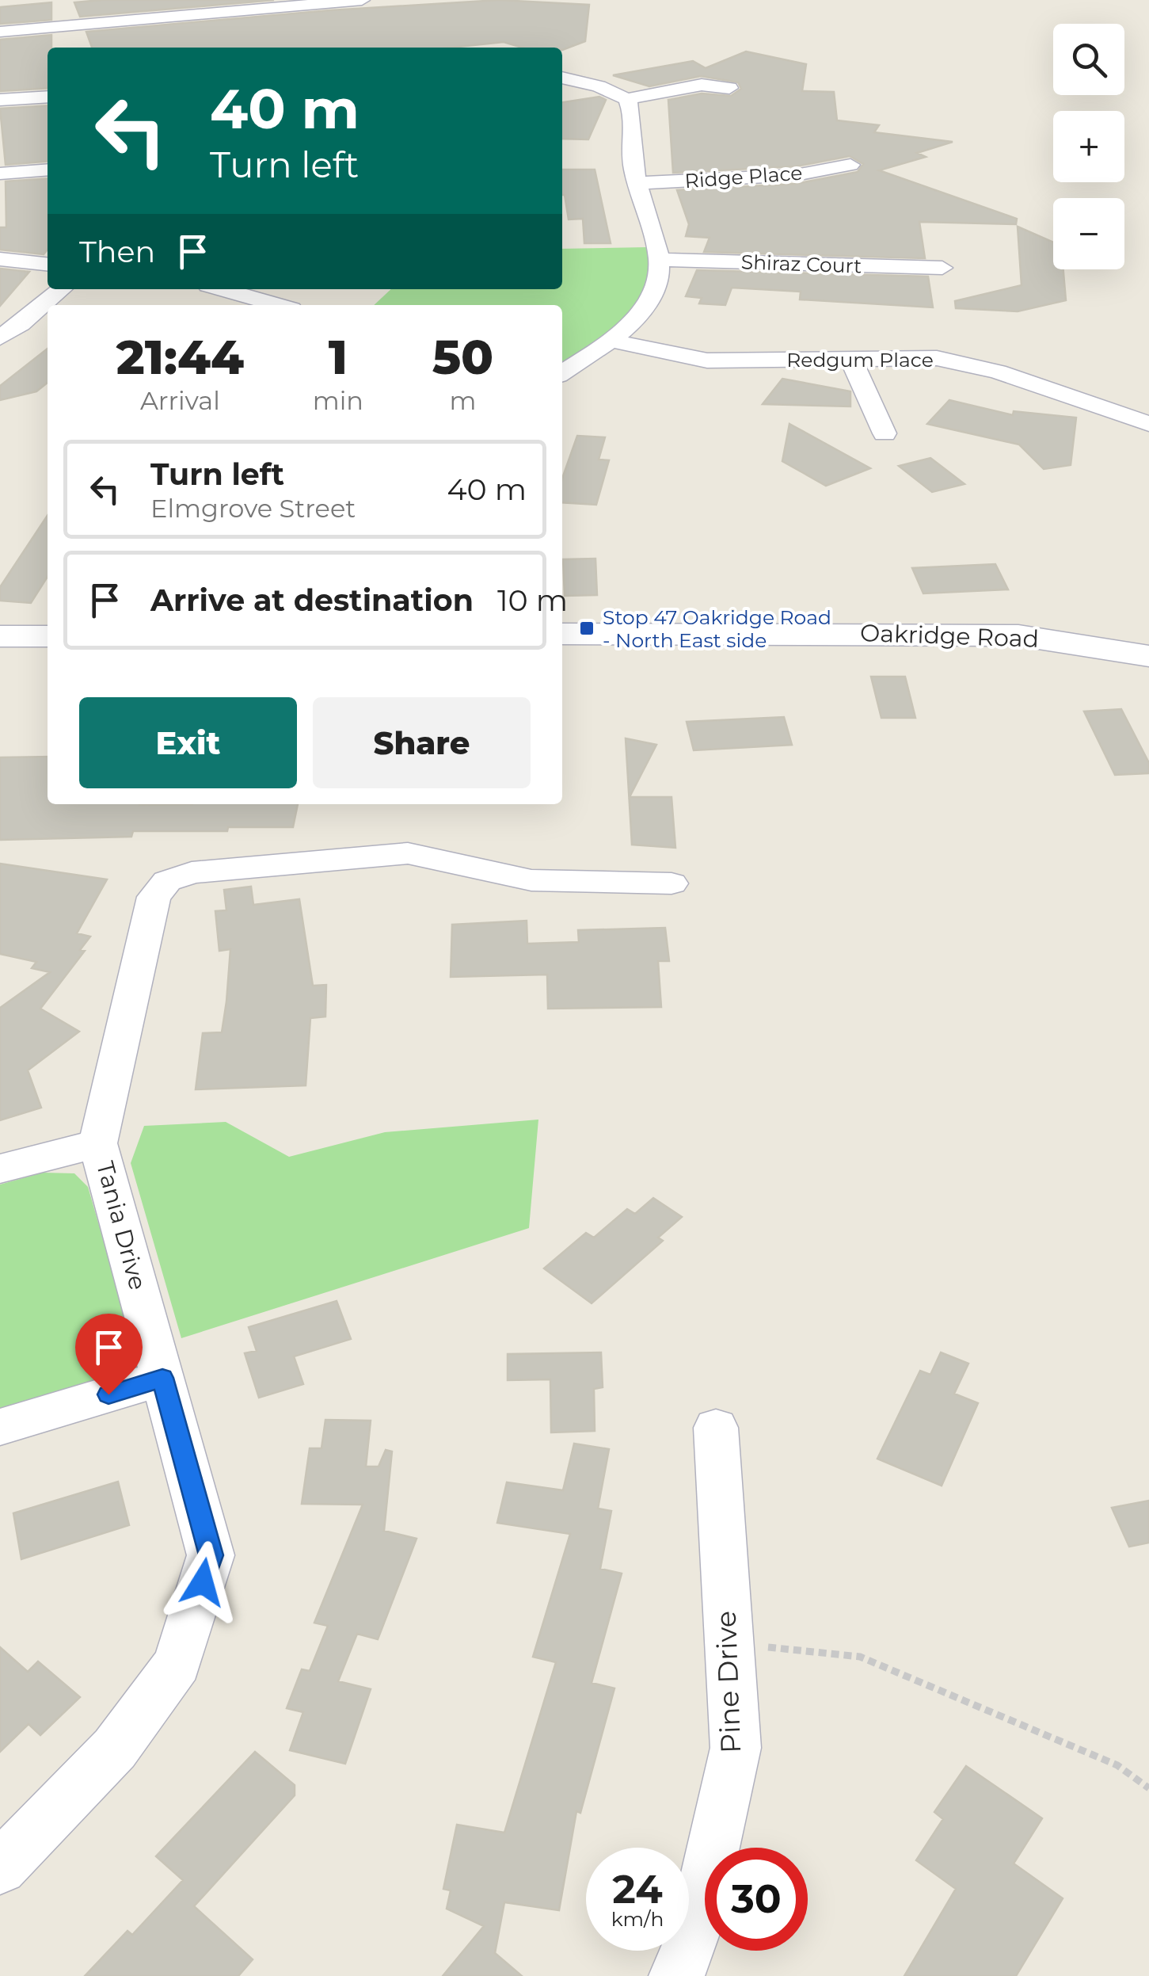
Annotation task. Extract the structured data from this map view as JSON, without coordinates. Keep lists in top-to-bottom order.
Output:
{
  "streets": {
    "street": [
      "Ridge Place",
      "Shiraz Court",
      "Redgum Place",
      "Oakridge Road",
      "Tania Drive",
      "Pine Drive"
    ]
  },
  "places": {
    "transit": ["Stop 47 Oakridge Road - North East side"]
  },
  "page": {
    "map_buttons": ["+", "−"],
    "turn": ["40 m", "Turn left"],
    "then": "Then",
    "eta": [
      "21:44",
      "Arrival",
      "1",
      "min",
      "50",
      "m"
    ],
    "list": [
      {
        "name": "Turn left",
        "note": "Elmgrove Street",
        "value": "40 m"
      },
      {
        "name": "Arrive at destination",
        "value": "10 m"
      }
    ],
    "buttons": ["Exit", "Share"],
    "speed": "24 km/h",
    "limit": "30"
  }
}
